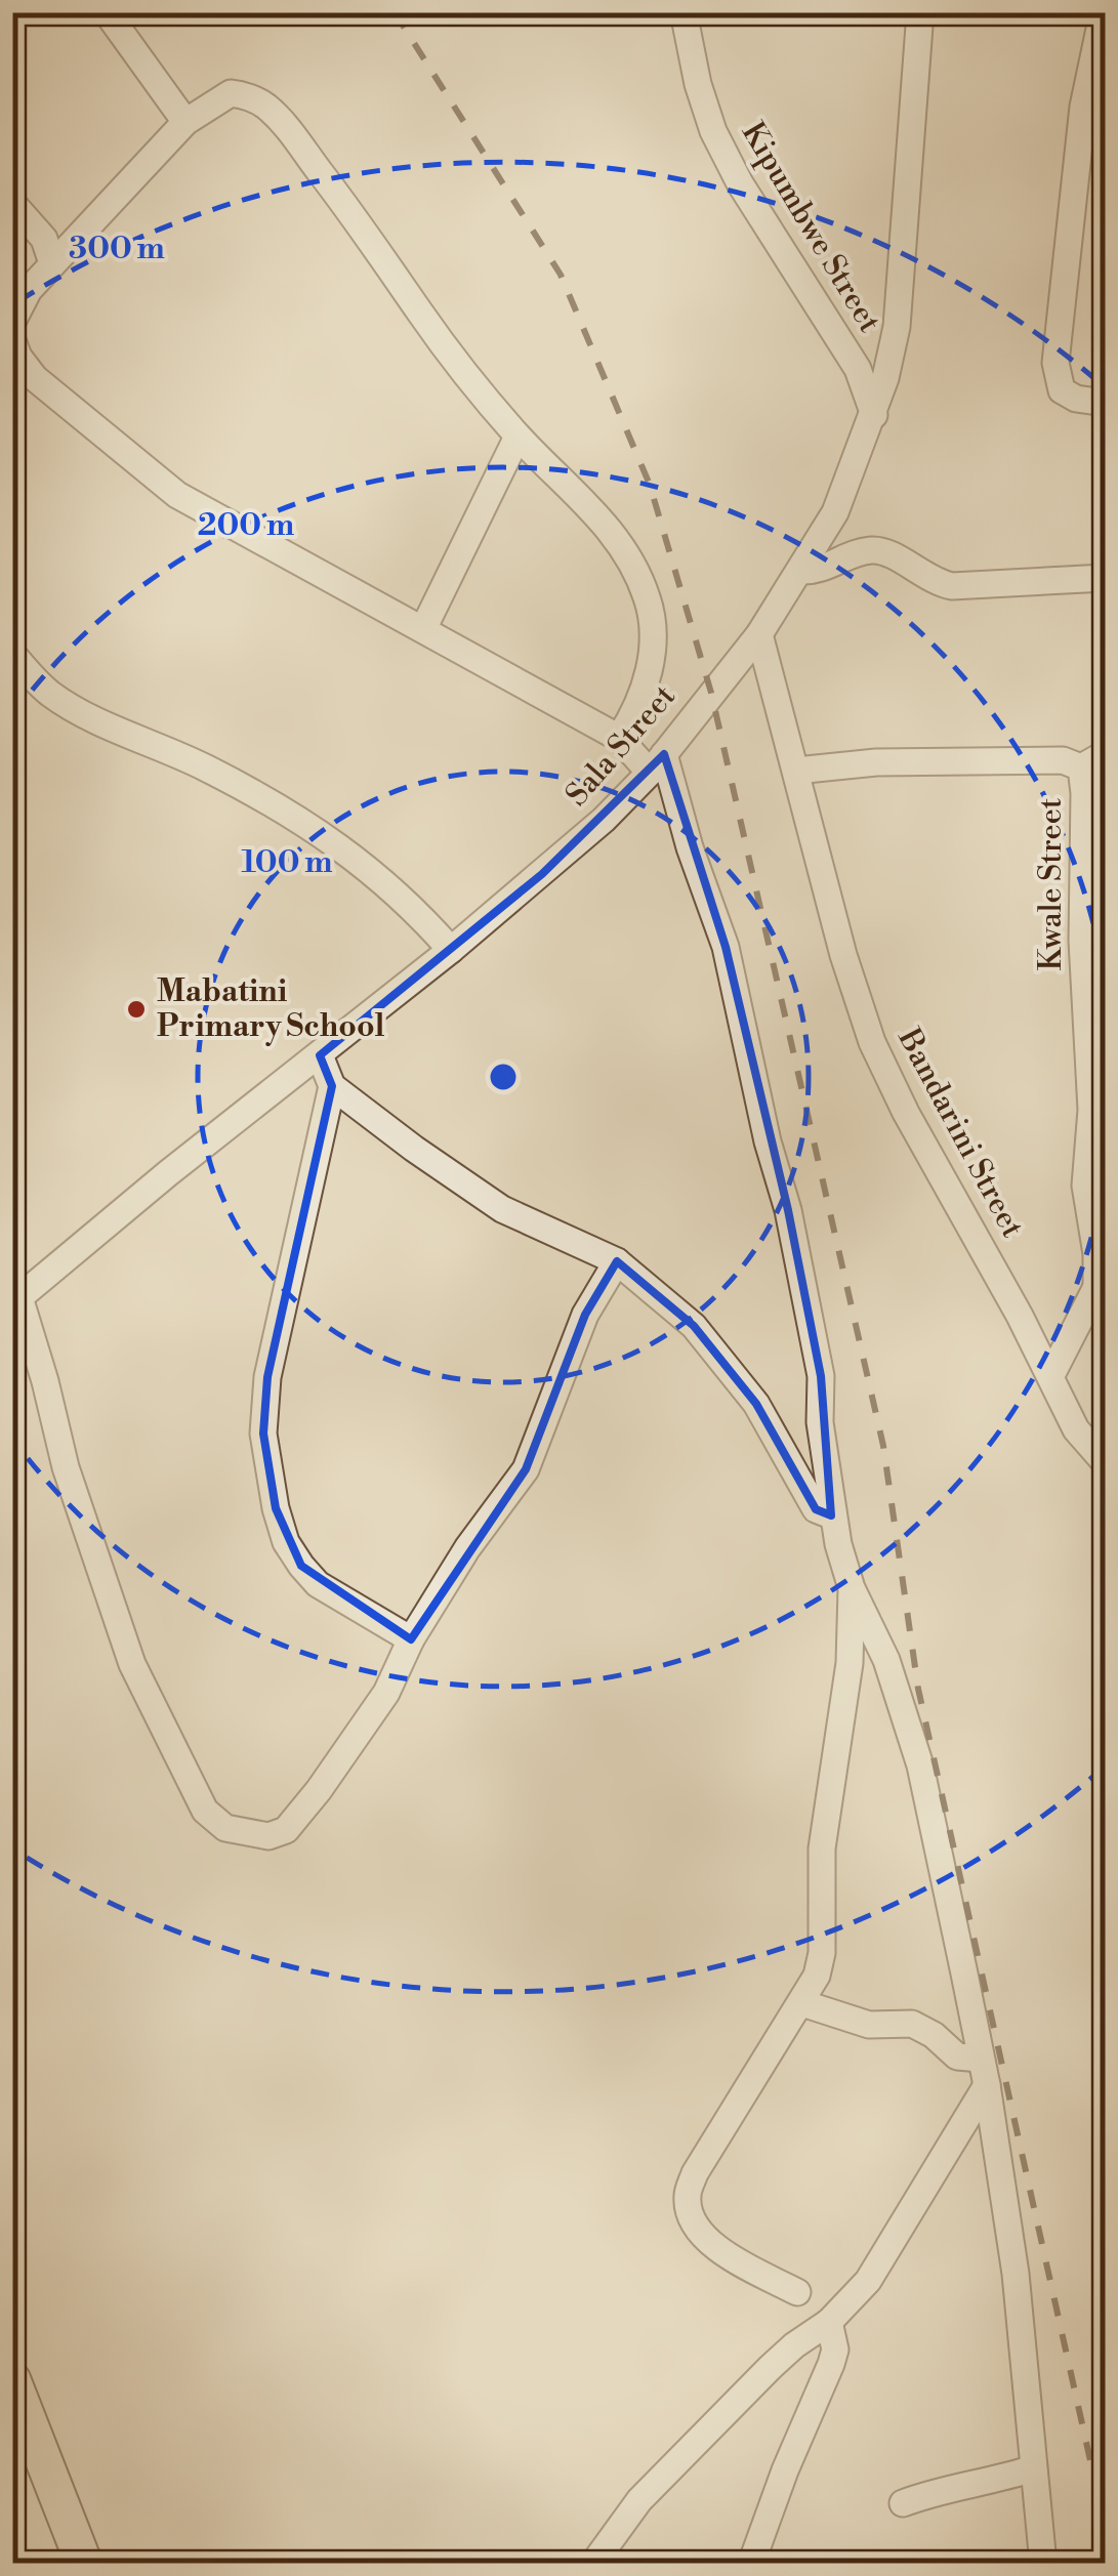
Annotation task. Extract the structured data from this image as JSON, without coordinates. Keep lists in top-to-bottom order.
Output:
{
  "streets": {
    "street": [
      "Kipumbwe Street",
      "Sala Street",
      "Kwale Street",
      "Bandarini Street"
    ]
  },
  "crossings": [
    ["Kipumbwe Street", "Sala Street"],
    ["Sala Street", "Bandarini Street"],
    ["Kwale Street", "Bandarini Street"]
  ],
  "places": ["Mabatini Primary School"],
  "rings": ["300 m", "200 m", "100 m"]
}
